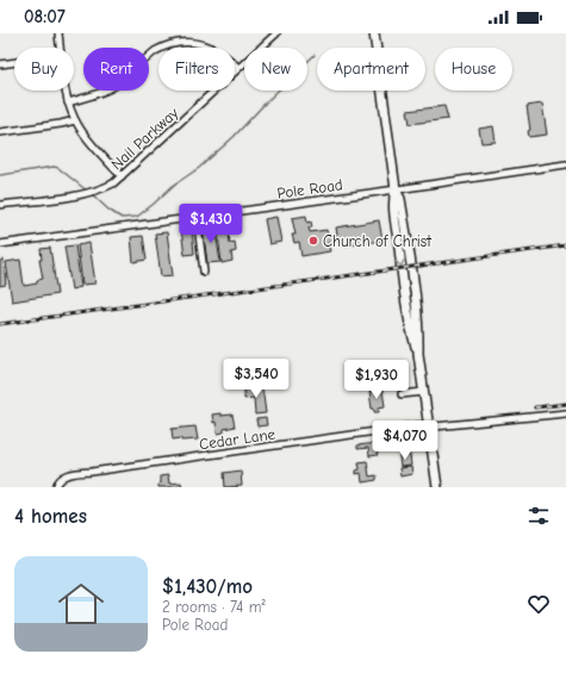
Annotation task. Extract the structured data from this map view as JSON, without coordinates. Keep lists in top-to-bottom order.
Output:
{
  "streets": {
    "street": ["Nail Parkway", "Pole Road", "Cedar Lane"]
  },
  "places": ["Church of Christ"],
  "page": {
    "status": "08:07",
    "chip": [
      "Buy",
      "Rent",
      "Filters",
      "New",
      "Apartment",
      "House"
    ],
    "price": [
      "$1,430",
      "$3,540",
      "$1,930",
      "$4,070"
    ],
    "heading": "4 homes",
    "list": [
      {
        "name": "$1,430/mo",
        "note": "2 rooms · 74 m² · Pole Road"
      }
    ]
  }
}
